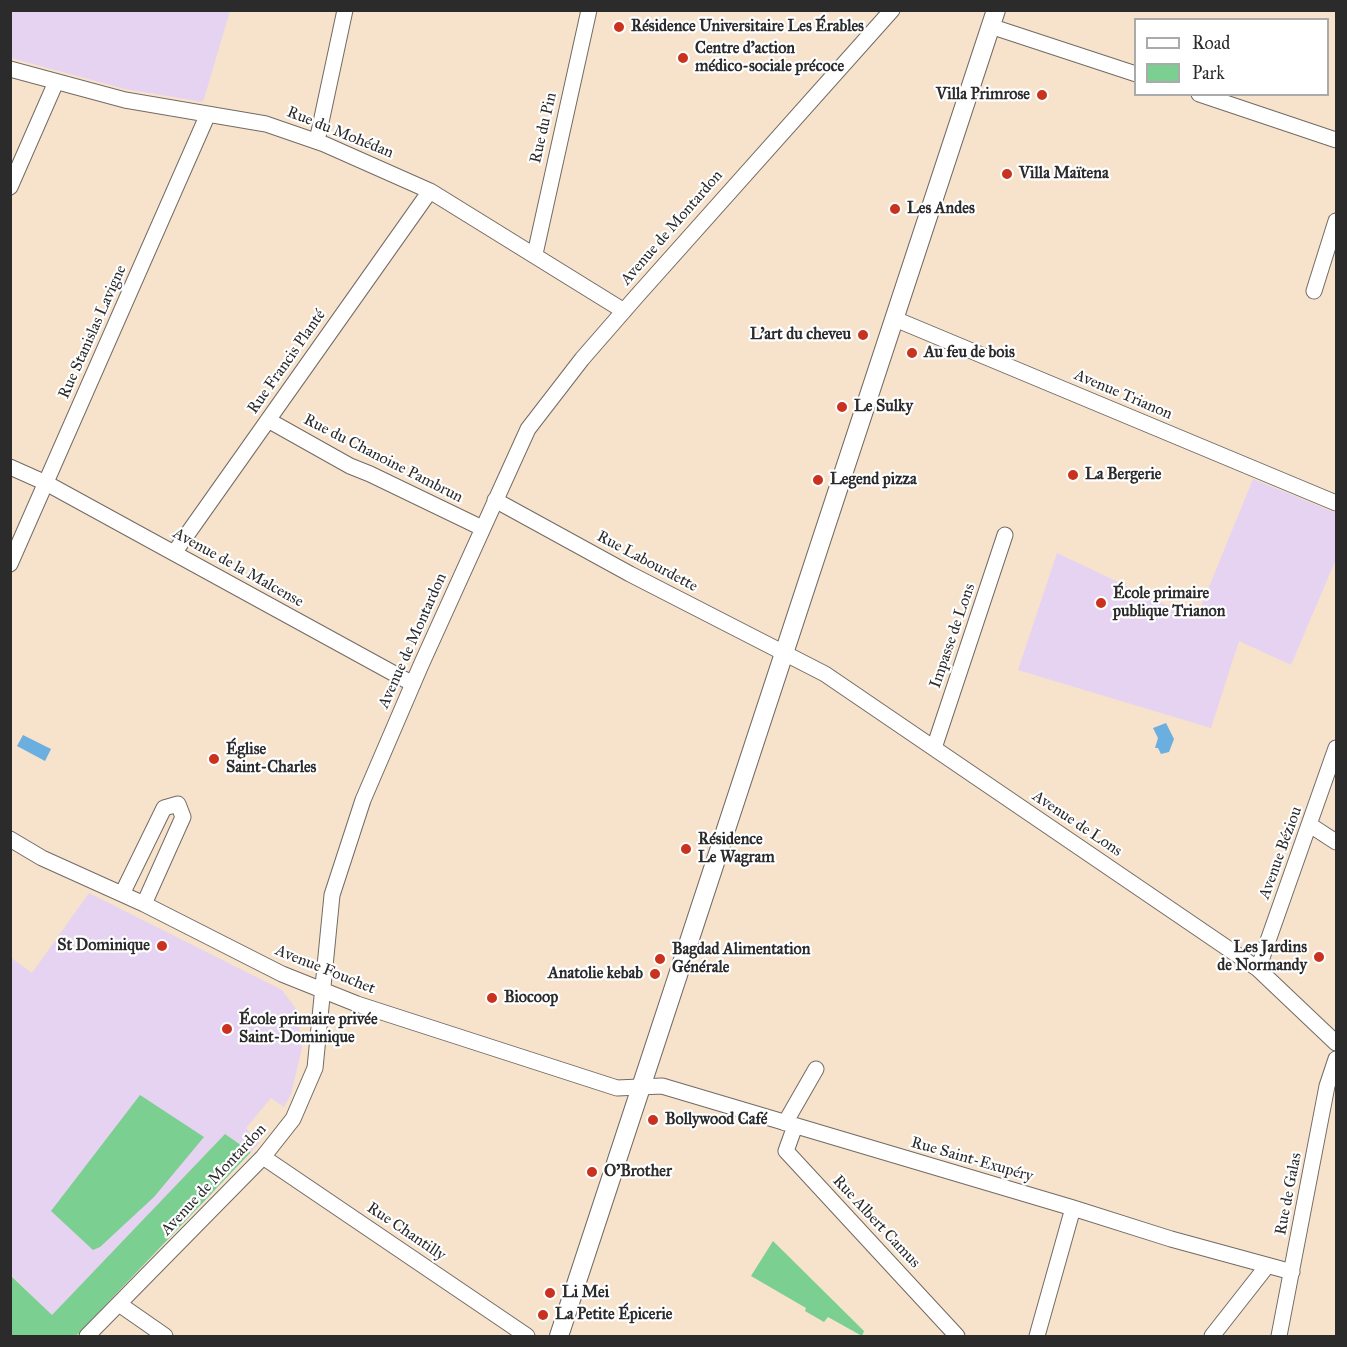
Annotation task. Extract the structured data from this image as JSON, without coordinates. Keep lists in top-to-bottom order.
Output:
{
  "streets": {
    "street": [
      "Rue du Pin",
      "Rue du Mohédan",
      "Avenue de Montardon",
      "Rue Stanislas Lavigne",
      "Rue Francis Planté",
      "Avenue Trianon",
      "Rue du Chanoine Pambrun",
      "Rue Labourdette",
      "Avenue de la Malcense",
      "Impasse de Lons",
      "Avenue de Lons",
      "Avenue Béziou",
      "Avenue Fouchet",
      "Rue Saint-Exupéry",
      "Rue de Galas",
      "Rue Albert Camus",
      "Rue Chantilly"
    ]
  },
  "crossings": [
    ["Rue du Pin", "Rue du Mohédan"],
    ["Rue du Mohédan", "Avenue de Montardon"],
    ["Rue du Mohédan", "Rue Stanislas Lavigne"],
    ["Rue du Mohédan", "Rue Francis Planté"],
    ["Avenue de Montardon", "Rue du Chanoine Pambrun"],
    ["Avenue de Montardon", "Rue Labourdette"],
    ["Avenue de Montardon", "Avenue de la Malcense"],
    ["Avenue de Montardon", "Avenue Fouchet"],
    ["Avenue de Montardon", "Rue Chantilly"],
    ["Rue Stanislas Lavigne", "Avenue de la Malcense"],
    ["Rue Francis Planté", "Rue du Chanoine Pambrun"],
    ["Rue Francis Planté", "Avenue de la Malcense"],
    ["Rue Labourdette", "Avenue de Lons"],
    ["Impasse de Lons", "Avenue de Lons"],
    ["Avenue de Lons", "Avenue Béziou"],
    ["Avenue Fouchet", "Rue Saint-Exupéry"],
    ["Rue Saint-Exupéry", "Rue de Galas"],
    ["Rue Saint-Exupéry", "Rue Albert Camus"]
  ],
  "places": [
    "Résidence Universitaire Les Érables",
    "Centre d'action médico-sociale précoce",
    "Villa Primrose",
    "Villa Maïtena",
    "Les Andes",
    "L'art du cheveu",
    "Au feu de bois",
    "Le Sulky",
    "La Bergerie",
    "Legend pizza",
    "École primaire publique Trianon",
    "Église Saint-Charles",
    "Résidence Le Wagram",
    "St Dominique",
    "Les Jardins de Normandy",
    "Bagdad Alimentation Générale",
    "Anatolie kebab",
    "Biocoop",
    "École primaire privée Saint-Dominique",
    "Bollywood Café",
    "O'Brother",
    "Li Mei",
    "La Petite Épicerie"
  ],
  "legend": ["Road", "Park"]
}
